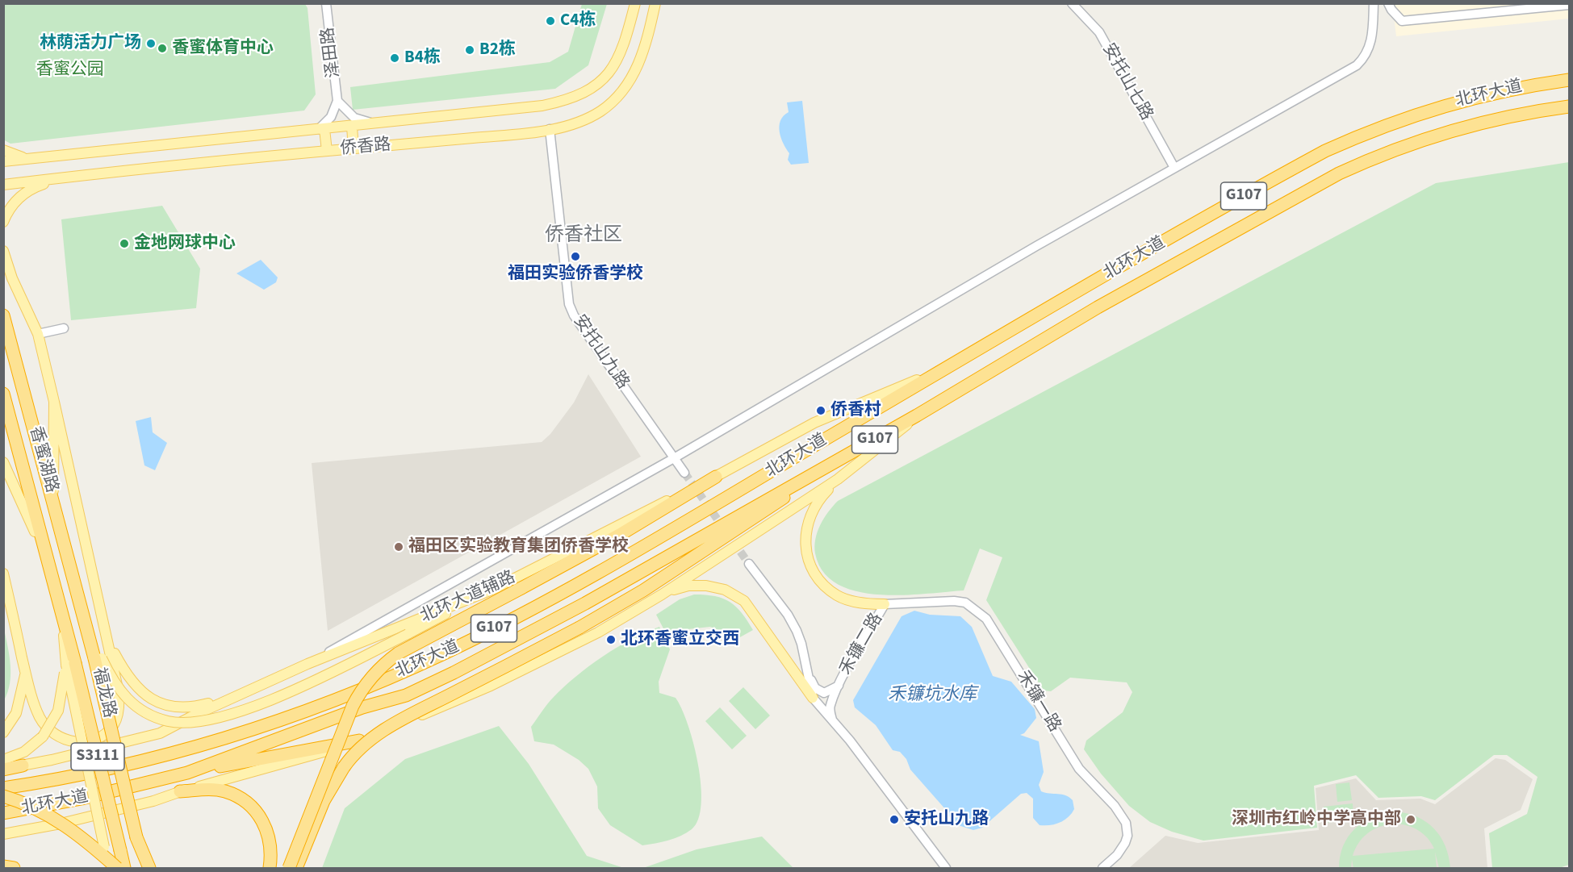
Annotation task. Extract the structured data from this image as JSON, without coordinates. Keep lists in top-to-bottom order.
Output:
{
  "streets": {
    "highway": [
      "北环大道",
      "G107",
      "香蜜湖路",
      "福龙路",
      "S3111"
    ],
    "main road": ["侨香路", "北环大道辅路"],
    "street": [
      "泽田路",
      "安托山七路",
      "安托山九路",
      "禾镰二路",
      "禾镰一路"
    ]
  },
  "crossings": [
    ["泽田路", "侨香路"],
    ["北环大道", "北环大道辅路"],
    ["侨香路", "安托山九路"],
    ["香蜜湖路", "福龙路"],
    ["禾镰二路", "禾镰一路"]
  ],
  "districts": ["侨香社区"],
  "water": ["禾镰坑水库"],
  "parks": ["香蜜公园"],
  "places": [
    "C4栋",
    "林荫活力广场",
    "香蜜体育中心",
    "B2栋",
    "B4栋",
    "金地网球中心",
    "福田实验侨香学校",
    "侨香村",
    "福田区实验教育集团侨香学校",
    "北环香蜜立交西",
    "安托山九路",
    "深圳市红岭中学高中部"
  ]
}
